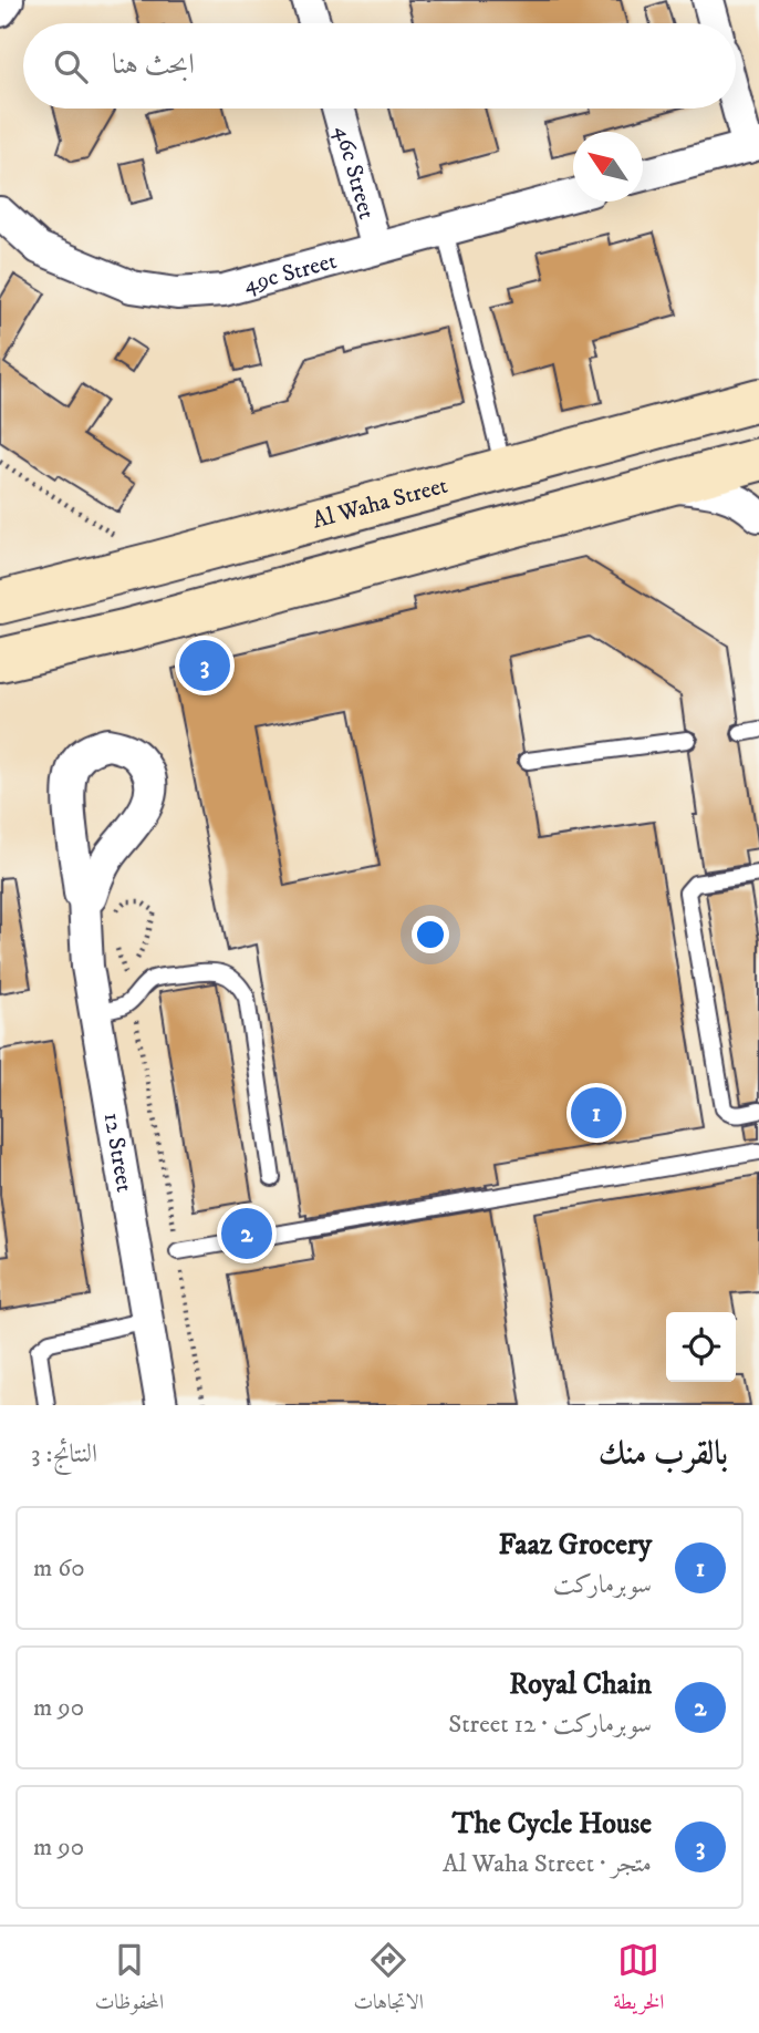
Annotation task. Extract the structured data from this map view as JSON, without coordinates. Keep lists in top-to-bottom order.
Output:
{
  "streets": {
    "street": [
      "46c Street",
      "49c Street",
      "Al Waha Street",
      "12 Street"
    ]
  },
  "crossings": [
    ["46c Street", "49c Street"]
  ],
  "north": "top left",
  "page": {
    "search": "ابحث هنا",
    "pins": ["3", "1", "2"],
    "heading": ["بالقرب منك", "النتائج: 3"],
    "list": [
      {
        "mark": "1",
        "name": "Faaz Grocery",
        "note": "سوبرماركت",
        "value": "60 m"
      },
      {
        "mark": "2",
        "name": "Royal Chain",
        "note": "سوبرماركت · 12 Street",
        "value": "90 m"
      },
      {
        "mark": "3",
        "name": "The Cycle House",
        "note": "متجر · Al Waha Street",
        "value": "90 m"
      }
    ],
    "nav": ["الخريطة", "الاتجاهات", "المحفوظات"]
  }
}
